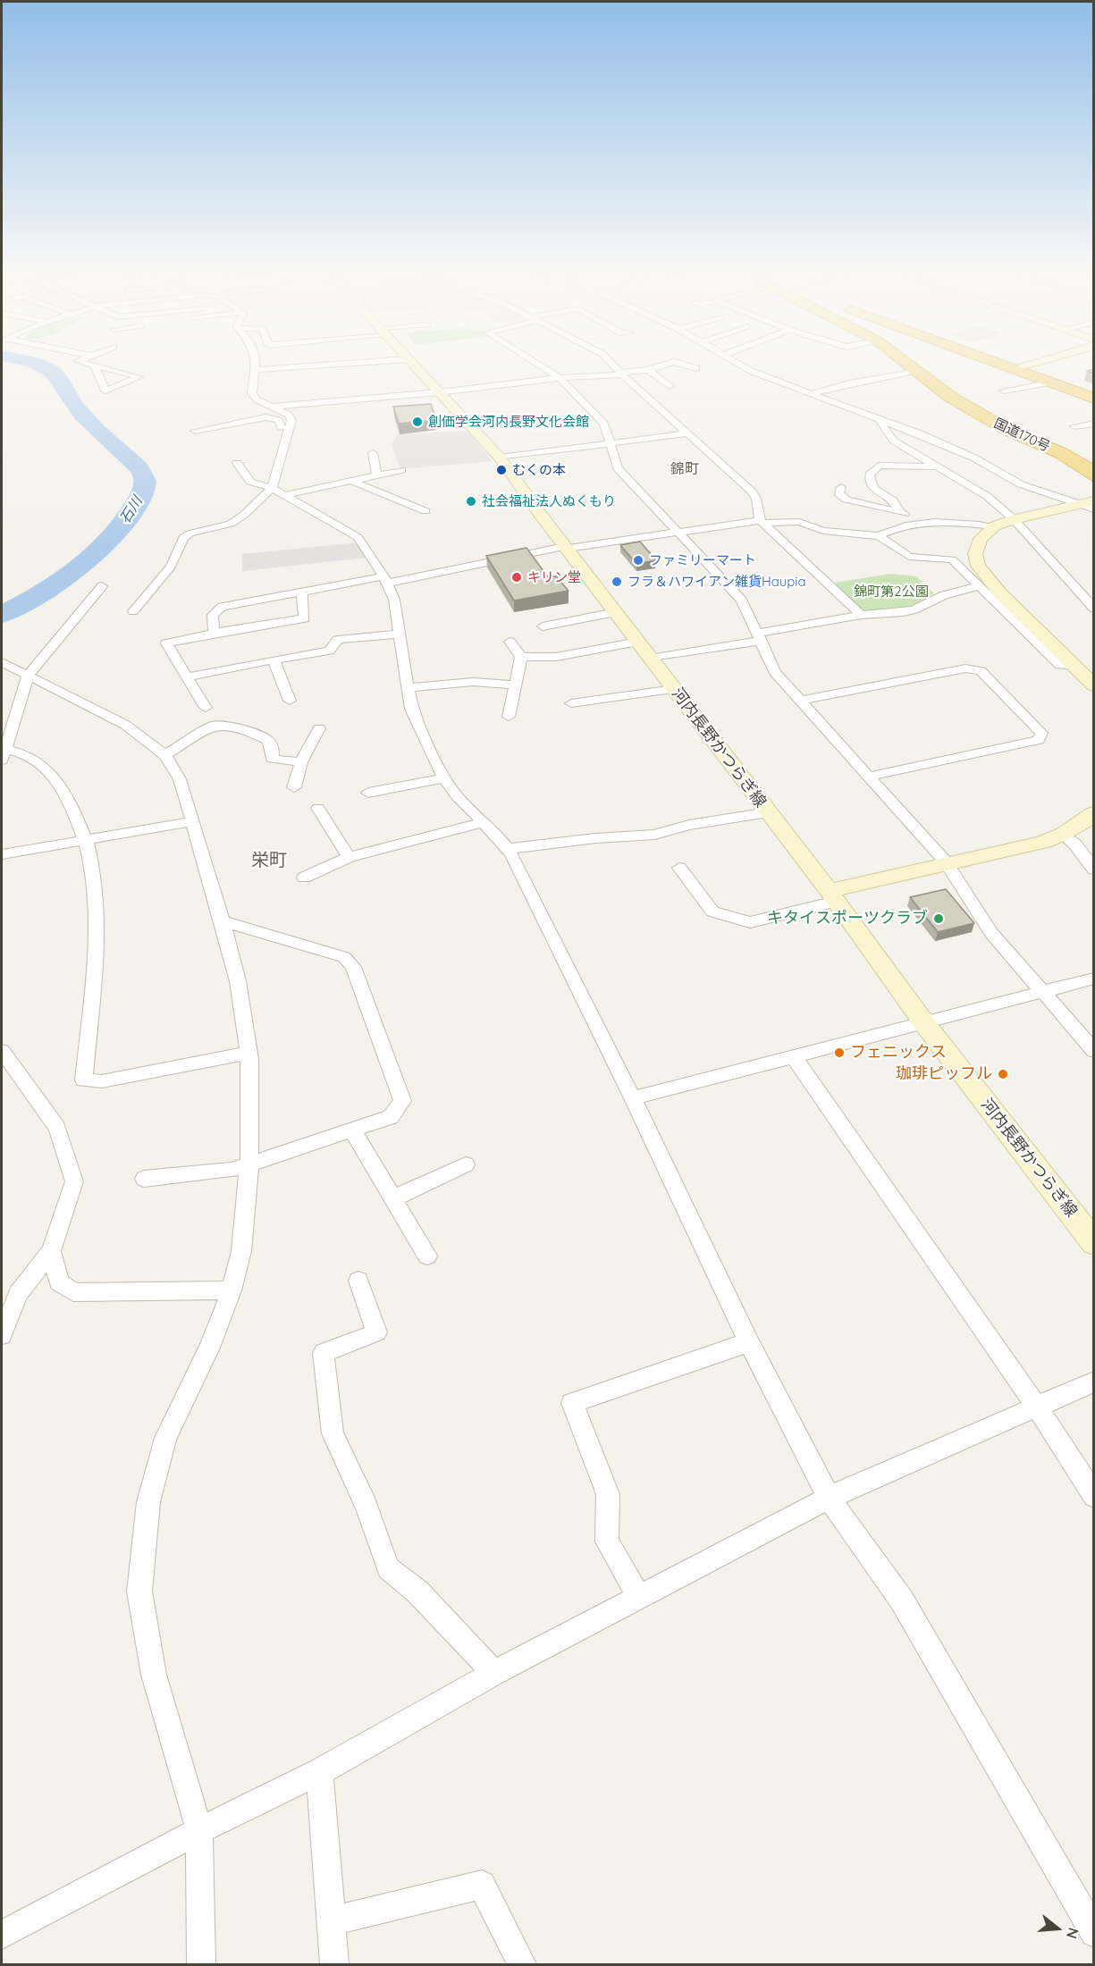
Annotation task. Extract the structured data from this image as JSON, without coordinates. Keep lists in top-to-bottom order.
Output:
{
  "streets": {
    "highway": ["国道170号"],
    "main road": ["河内長野かつらぎ線"]
  },
  "districts": ["錦町", "栄町"],
  "water": ["石川"],
  "parks": ["錦町第2公園"],
  "places": [
    "創価学会河内長野文化会館",
    "むくの本",
    "社会福祉法人ぬくもり",
    "ファミリーマート",
    "キリン堂",
    "フラ＆ハワイアン雑貨Haupia",
    "キタイスポーツクラブ",
    "フェニックス",
    "珈琲ピッフル"
  ],
  "north": "right"
}
